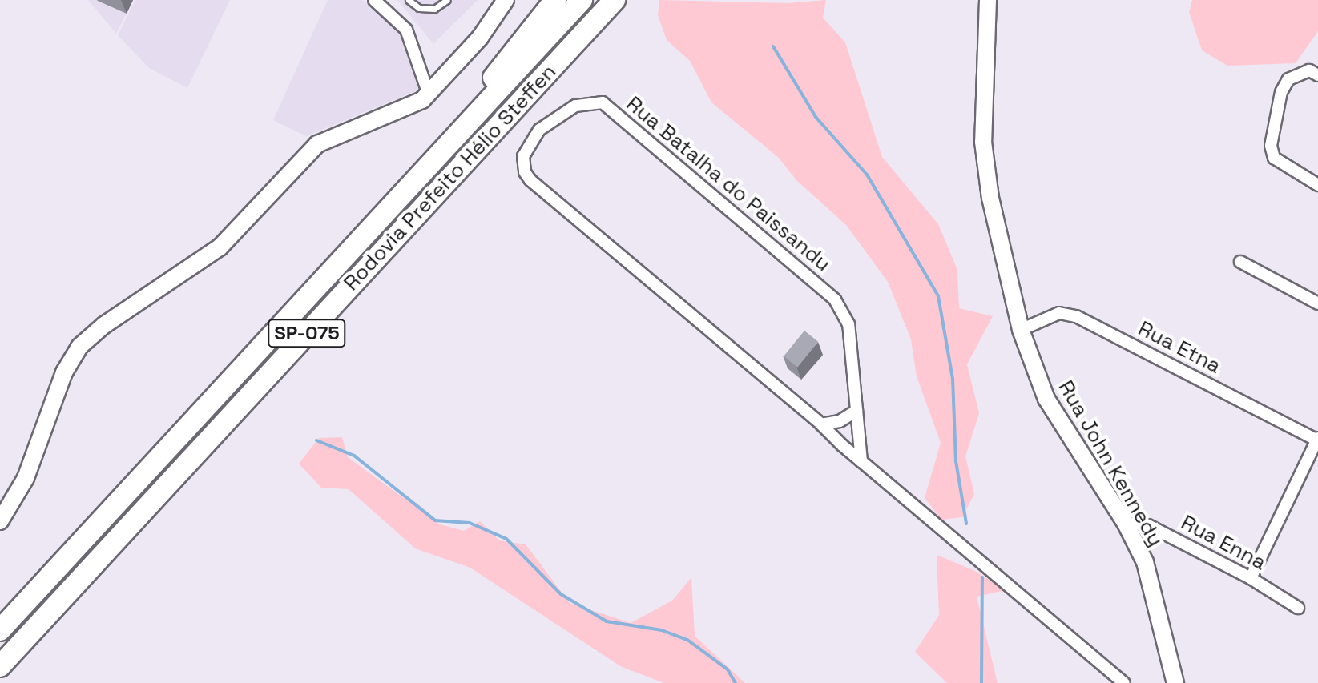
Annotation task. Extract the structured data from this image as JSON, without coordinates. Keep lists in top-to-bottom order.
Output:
{
  "streets": {
    "highway": ["Rodovia Prefeito Hélio Steffen", "SP-075"],
    "street": [
      "Rua Batalha do Paissandu",
      "Rua Etna",
      "Rua John Kennedy",
      "Rua Enna"
    ]
  },
  "crossings": [
    ["Rua Etna", "Rua John Kennedy"],
    ["Rua John Kennedy", "Rua Enna"]
  ]
}
